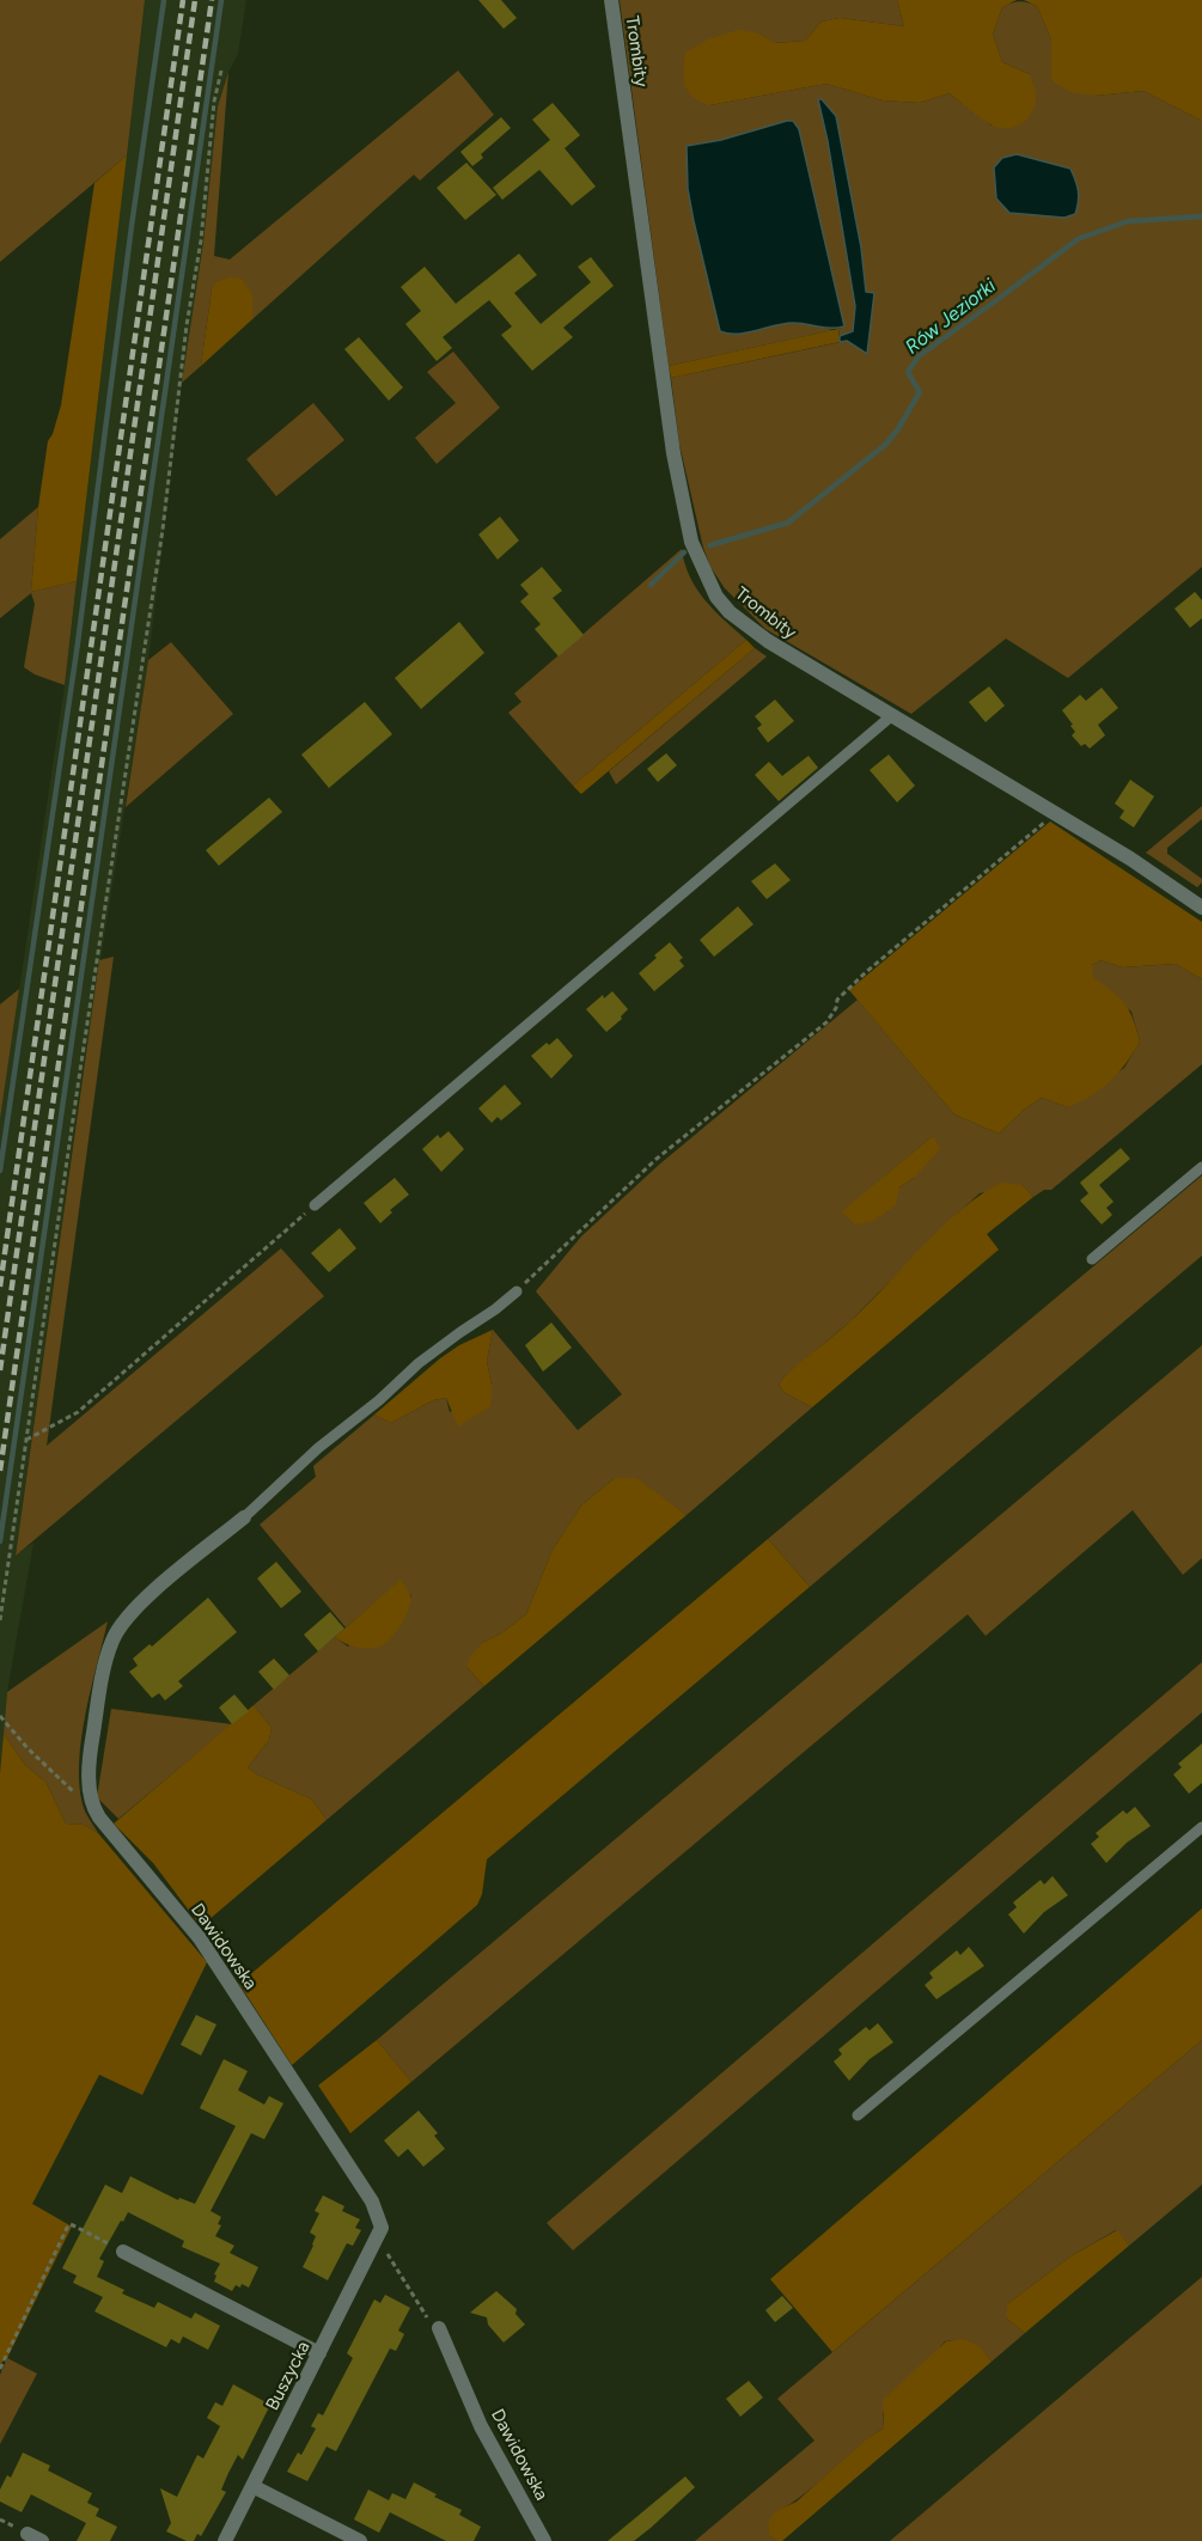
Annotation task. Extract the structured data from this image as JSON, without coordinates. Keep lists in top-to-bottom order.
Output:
{
  "streets": {
    "street": ["Trombity", "Dawidowska", "Buszycka"]
  },
  "crossings": [
    ["Dawidowska", "Buszycka"]
  ],
  "water": ["Rów Jeziorki"]
}
